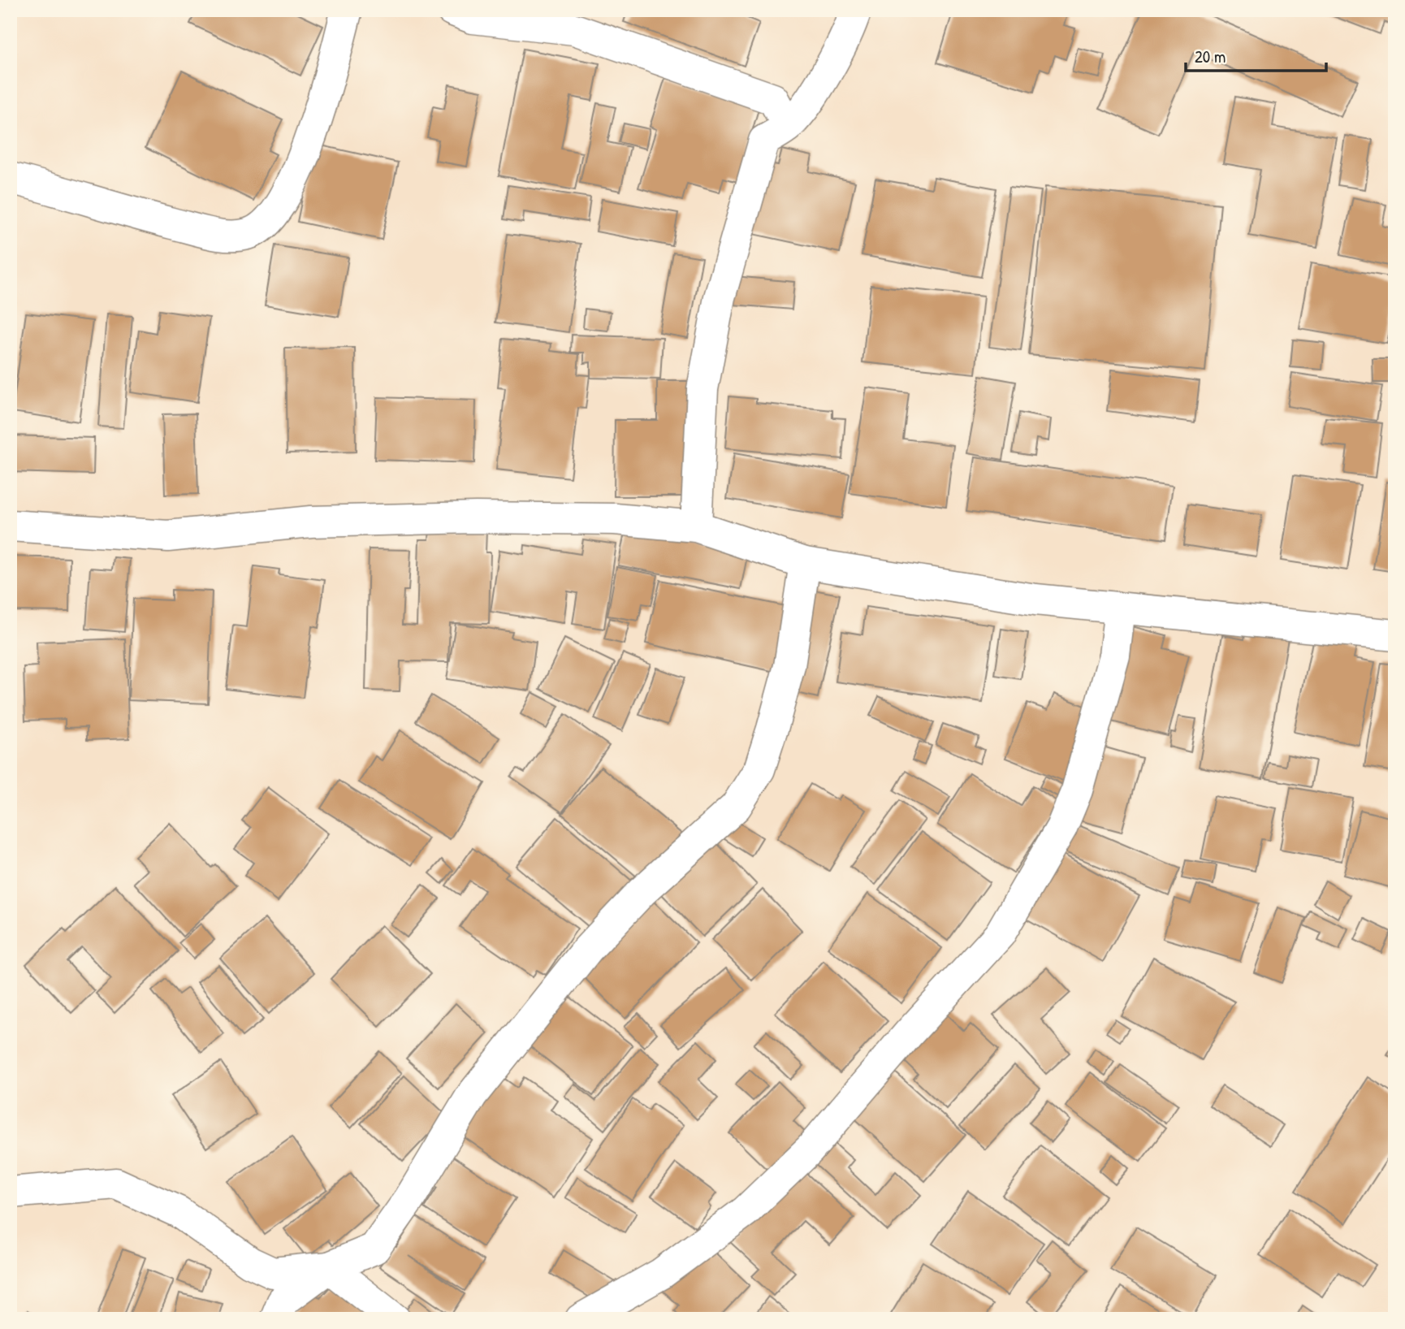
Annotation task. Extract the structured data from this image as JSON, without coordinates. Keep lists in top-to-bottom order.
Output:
{
  "scale_bar": "20 m"
}
